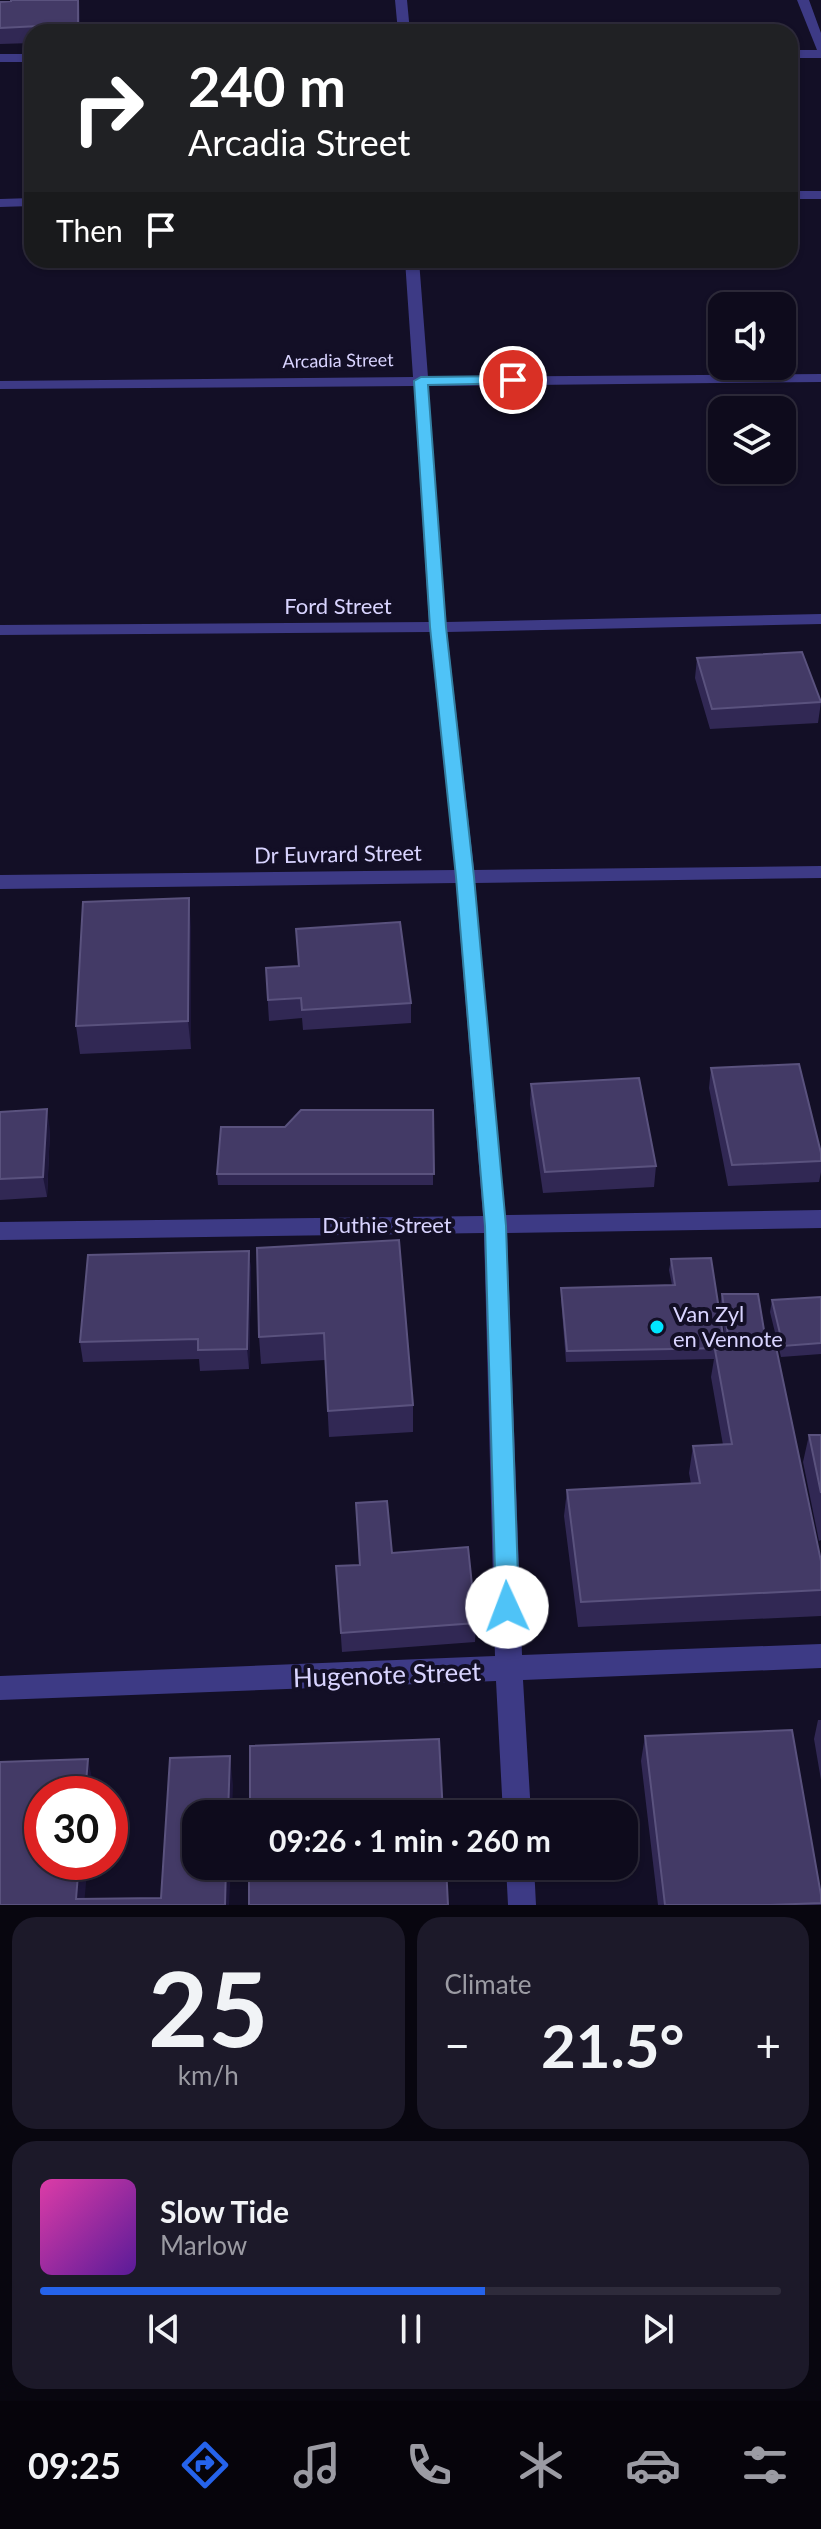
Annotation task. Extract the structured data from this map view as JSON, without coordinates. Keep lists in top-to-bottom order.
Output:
{
  "streets": {
    "street": [
      "Arcadia Street",
      "Ford Street",
      "Dr Euvrard Street",
      "Duthie Street",
      "Hugenote Street"
    ]
  },
  "places": ["Van Zyl en Vennote"],
  "page": {
    "turn": ["240 m", "Arcadia Street"],
    "then": "Then",
    "limit": "30",
    "trip": "09:26 · 1 min · 260 m",
    "tile": [
      ["25", "km/h"],
      "Climate"
    ],
    "heat": ["−", "21.5°", "+"],
    "song": ["Slow Tide", "Marlow"],
    "tabs": "09:25"
  }
}
